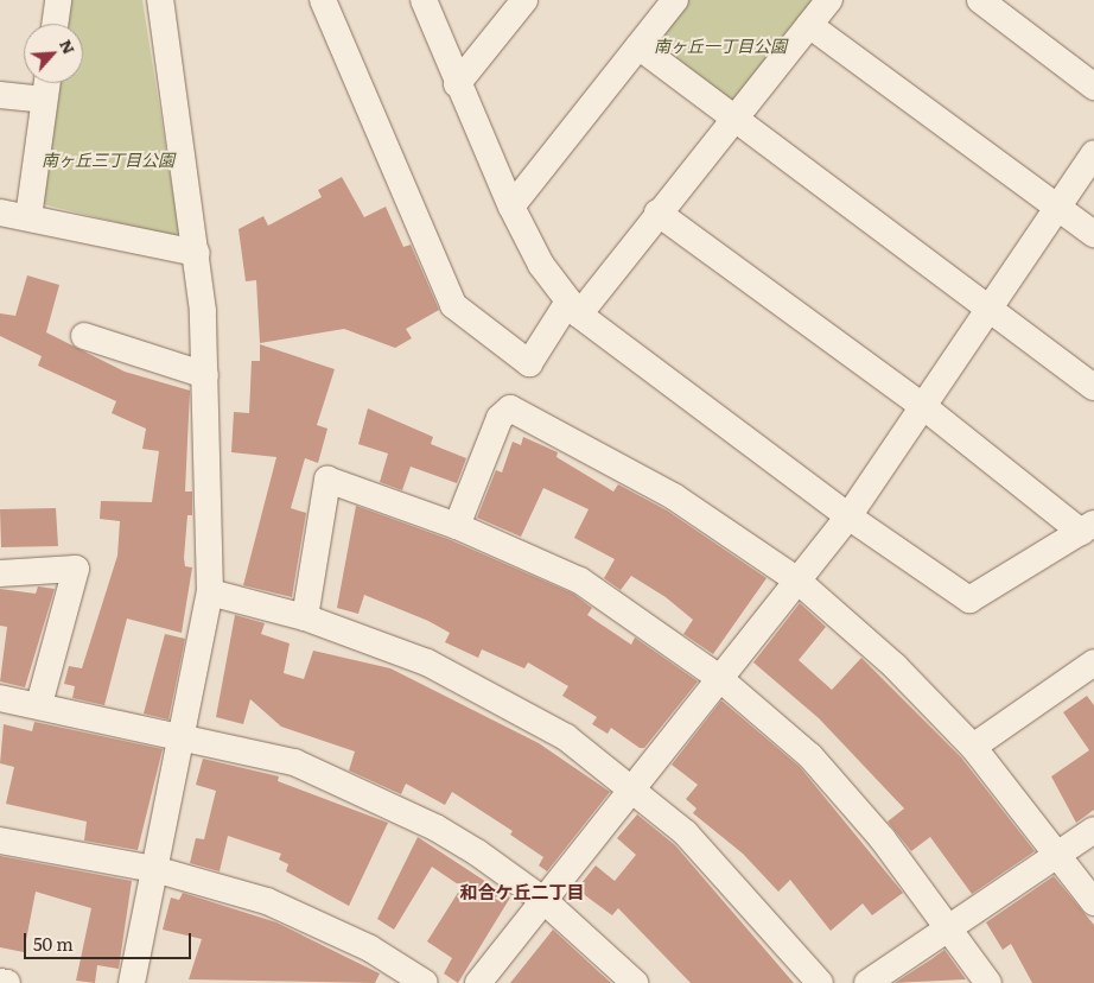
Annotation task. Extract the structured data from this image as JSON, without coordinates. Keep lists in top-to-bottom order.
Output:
{
  "districts": ["和合ケ丘二丁目"],
  "parks": ["南ヶ丘一丁目公園", "南ヶ丘三丁目公園"],
  "scale_bar": "50 m",
  "north": "top right"
}
